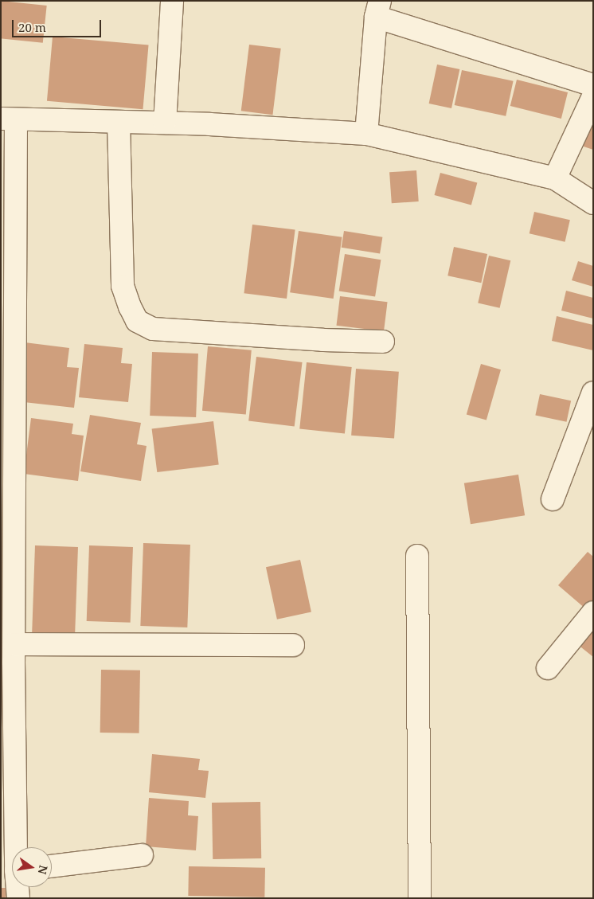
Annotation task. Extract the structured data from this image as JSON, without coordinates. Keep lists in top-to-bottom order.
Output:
{
  "scale_bar": "20 m",
  "north": "right"
}
